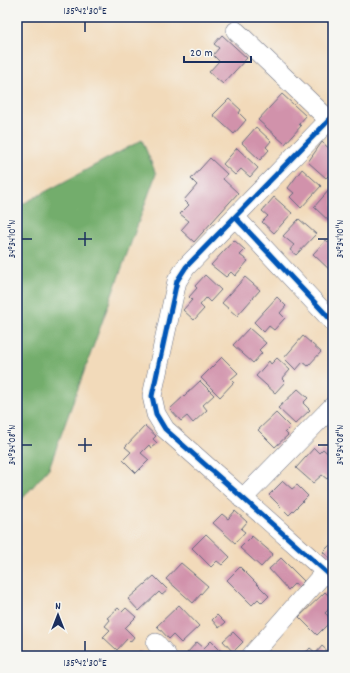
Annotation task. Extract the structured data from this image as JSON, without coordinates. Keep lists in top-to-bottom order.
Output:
{
  "scale_bar": "20 m",
  "north": "top",
  "coordinates": ["135°42'30\"E", "34°34'10\"N", "34°34'08\"N"]
}
